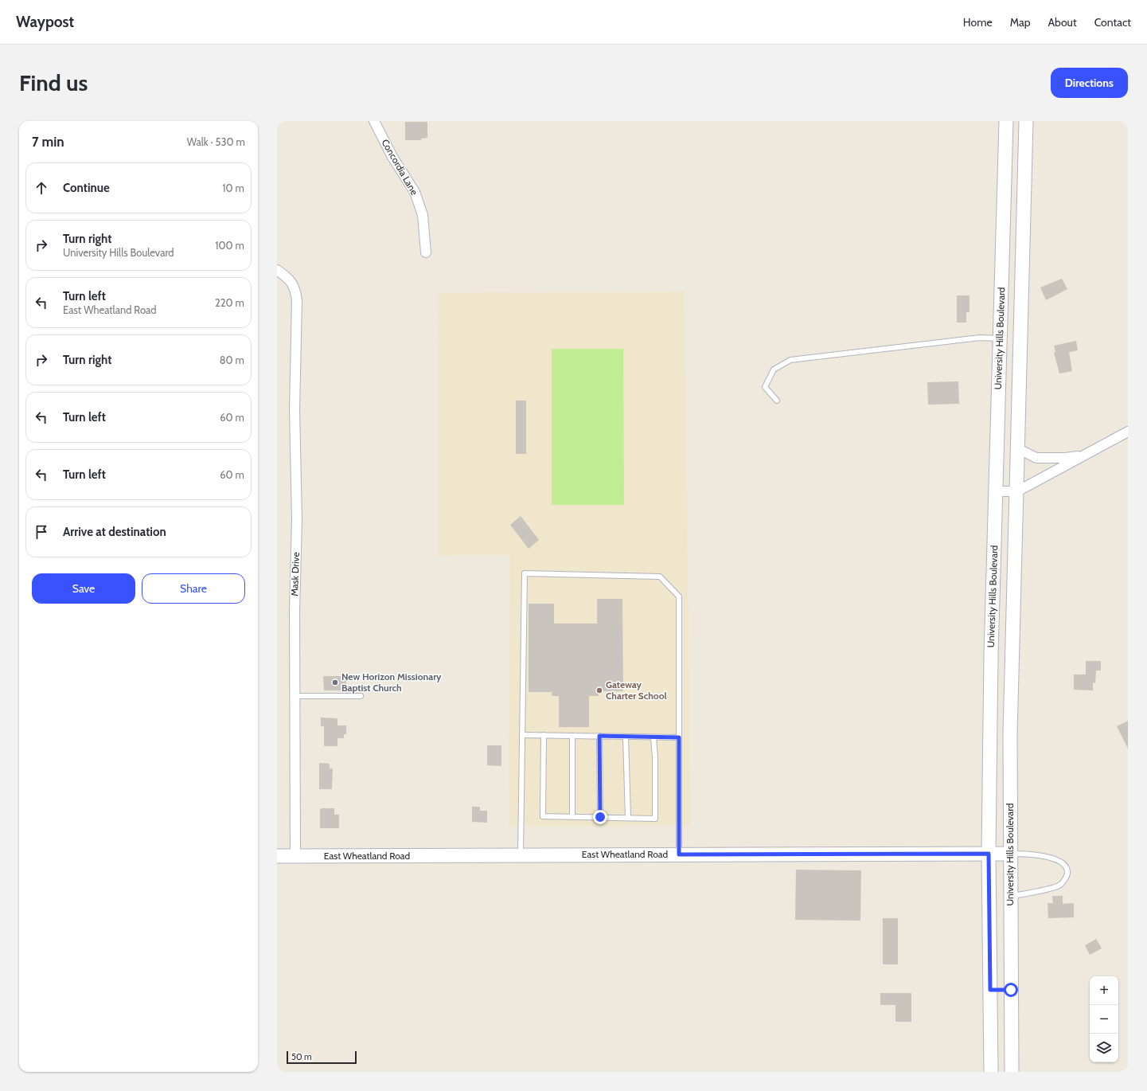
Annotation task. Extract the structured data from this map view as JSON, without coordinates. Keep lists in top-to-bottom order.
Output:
{
  "streets": {
    "main road": ["University Hills Boulevard", "East Wheatland Road"],
    "street": ["Concordia Lane", "Mask Drive"]
  },
  "crossings": [
    ["University Hills Boulevard", "East Wheatland Road"],
    ["Mask Drive", "East Wheatland Road"]
  ],
  "places": ["New Horizon Missionary Baptist Church", "Gateway Charter School"],
  "scale_bar": "50 m",
  "page": {
    "header": "Waypost",
    "nav": [
      "Home",
      "Map",
      "About",
      "Contact"
    ],
    "buttons": [
      "Directions",
      ["Save", "Share"]
    ],
    "title": "Find us",
    "heading": ["7 min", "Walk · 530 m"],
    "list": [
      ["Continue", "10 m"],
      ["Turn right", "University Hills Boulevard", "100 m"],
      ["Turn left", "East Wheatland Road", "220 m"],
      ["Turn right", "80 m"],
      ["Turn left", "60 m"],
      ["Turn left", "60 m"],
      "Arrive at destination"
    ],
    "map_buttons": ["+", "−"],
    "scale": "50 m"
  }
}
